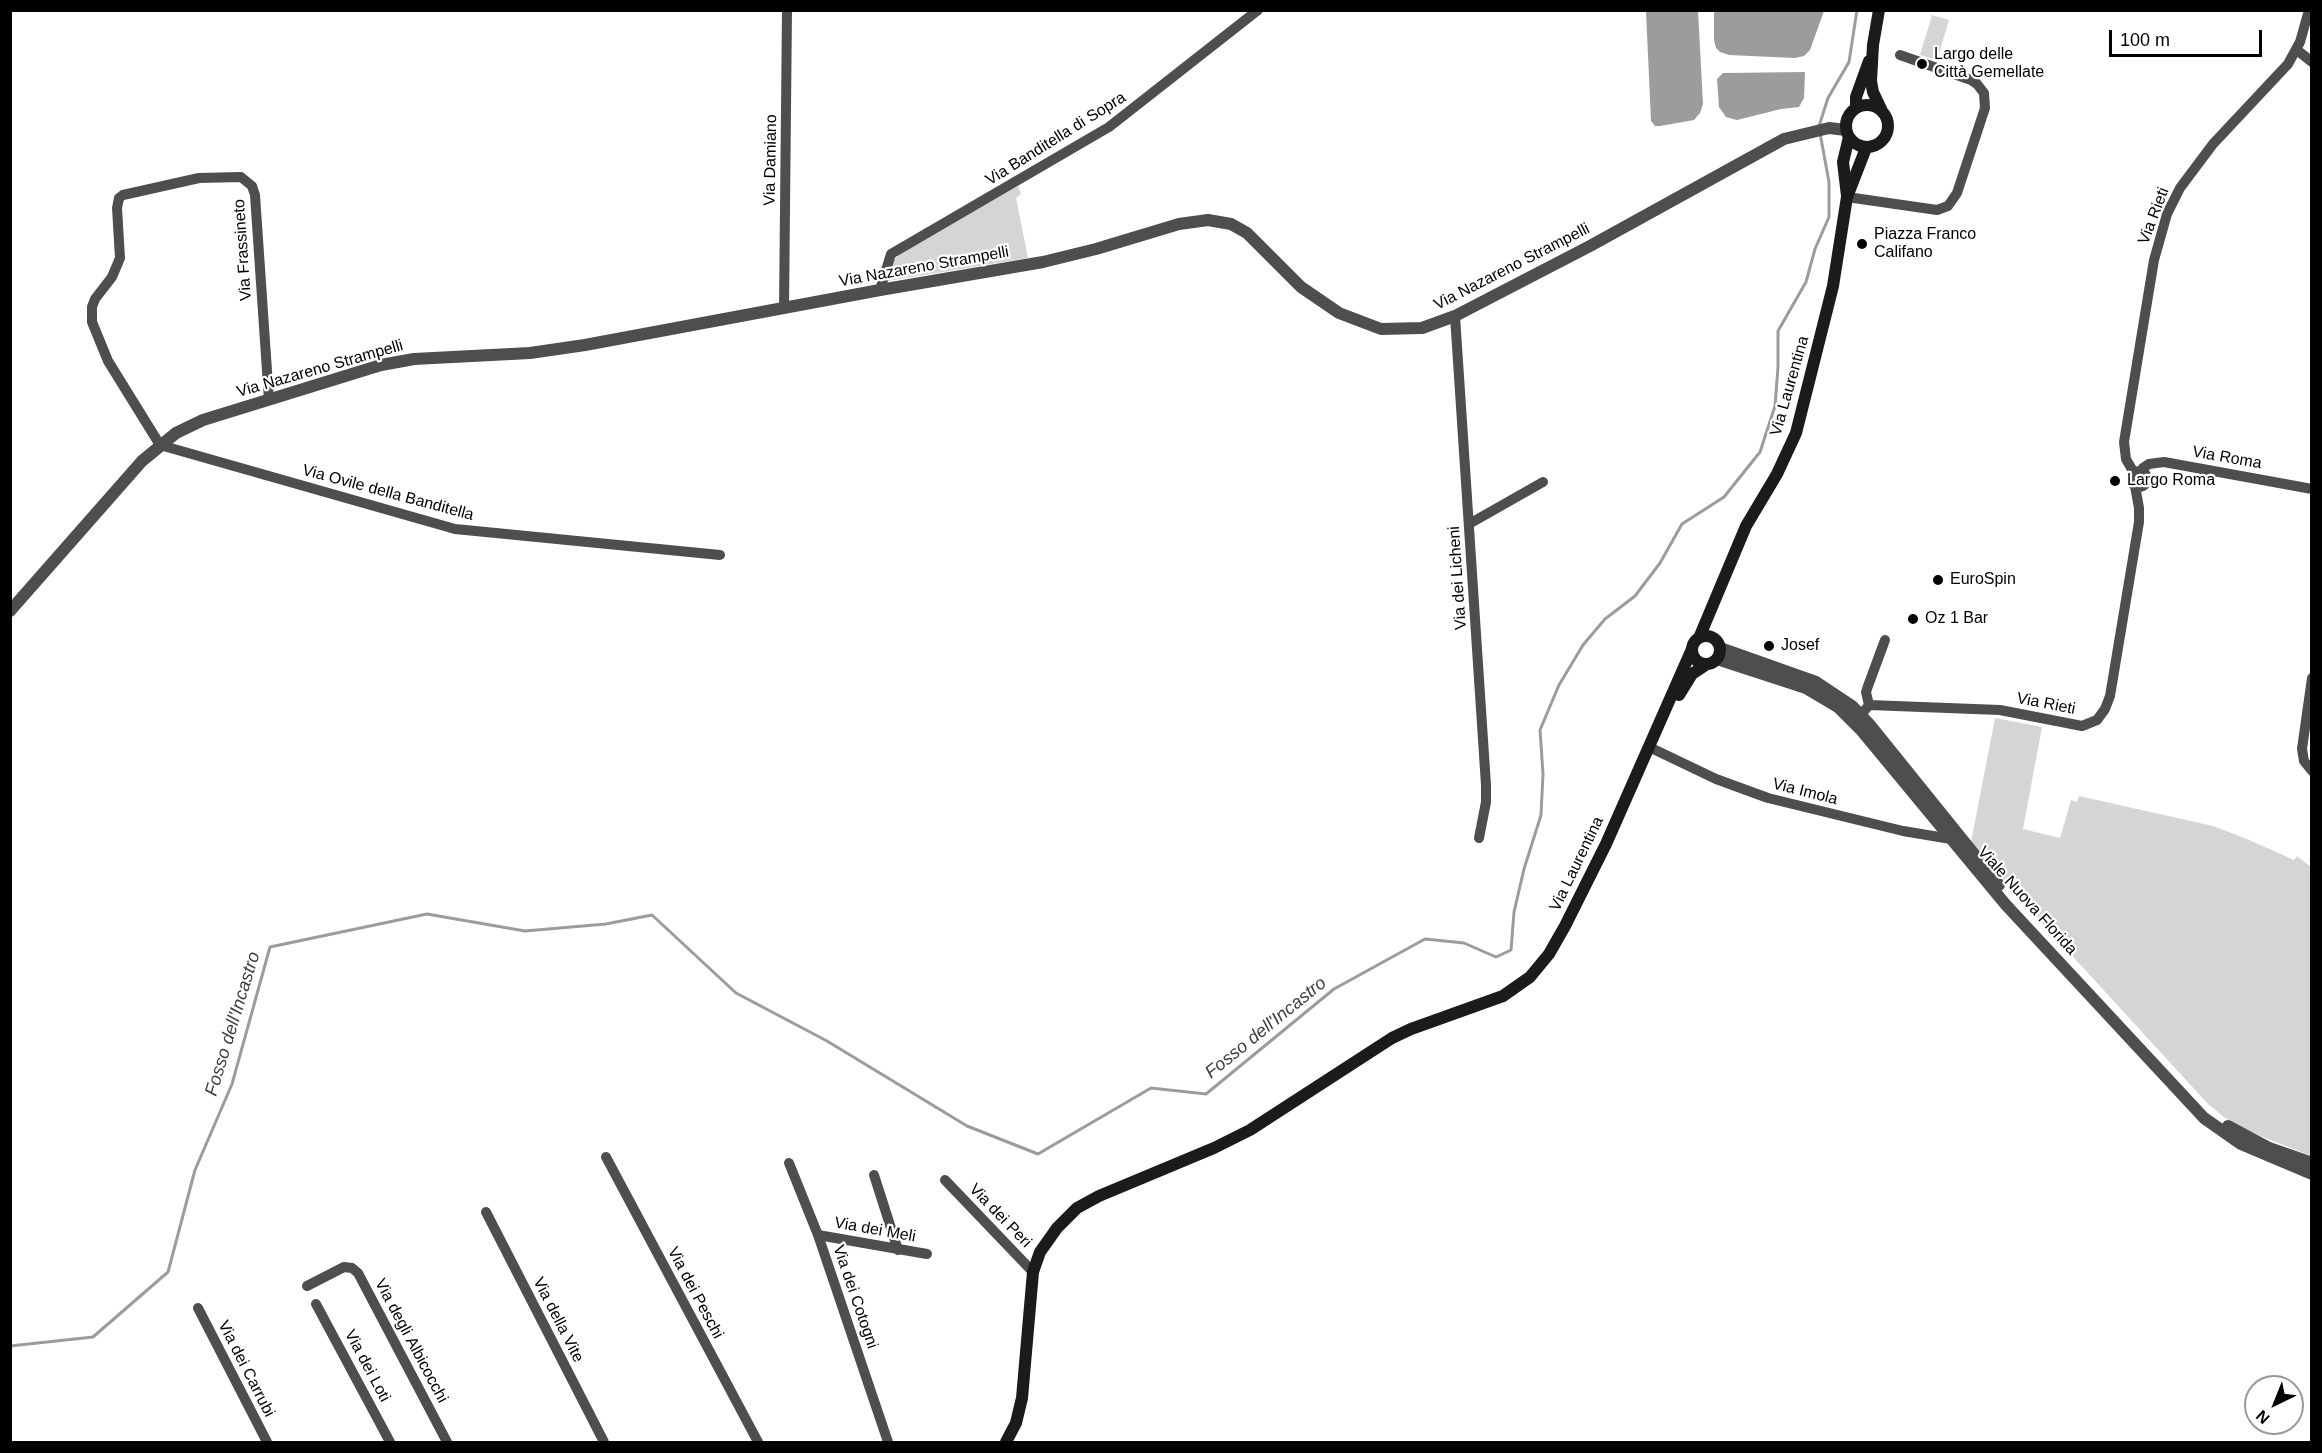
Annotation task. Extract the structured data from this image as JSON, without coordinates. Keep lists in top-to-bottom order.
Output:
{
  "streets": {
    "main road": ["Via Laurentina"],
    "street": [
      "Via Banditella di Sopra",
      "Via Damiano",
      "Via Rieti",
      "Via Frassineto",
      "Via Nazareno Strampelli",
      "Via Roma",
      "Via Ovile della Banditella",
      "Via dei Licheni",
      "Via Imola",
      "Viale Nuova Florida",
      "Via dei Peri",
      "Via dei Meli",
      "Via dei Peschi",
      "Via dei Cotogni",
      "Via della Vite",
      "Via degli Albicocchi",
      "Via dei Loti",
      "Via dei Carrubi"
    ]
  },
  "crossings": [
    ["Via Banditella di Sopra", "Via Nazareno Strampelli"],
    ["Via Damiano", "Via Nazareno Strampelli"],
    ["Via Rieti", "Via Roma"],
    ["Via Frassineto", "Via Nazareno Strampelli"],
    ["Via Frassineto", "Via Ovile della Banditella"],
    ["Via Nazareno Strampelli", "Via Laurentina"],
    ["Via Nazareno Strampelli", "Via Ovile della Banditella"],
    ["Via Nazareno Strampelli", "Via dei Licheni"],
    ["Via Laurentina", "Via Imola"],
    ["Via Laurentina", "Viale Nuova Florida"],
    ["Via Laurentina", "Via dei Peri"],
    ["Via Imola", "Viale Nuova Florida"],
    ["Via dei Meli", "Via dei Cotogni"]
  ],
  "water": ["Fosso dell'Incastro"],
  "places": [
    "Largo delle Città Gemellate",
    "Piazza Franco Califano",
    "Largo Roma",
    "EuroSpin",
    "Oz 1 Bar",
    "Josef"
  ],
  "scale_bar": "100 m",
  "north": "bottom left"
}
